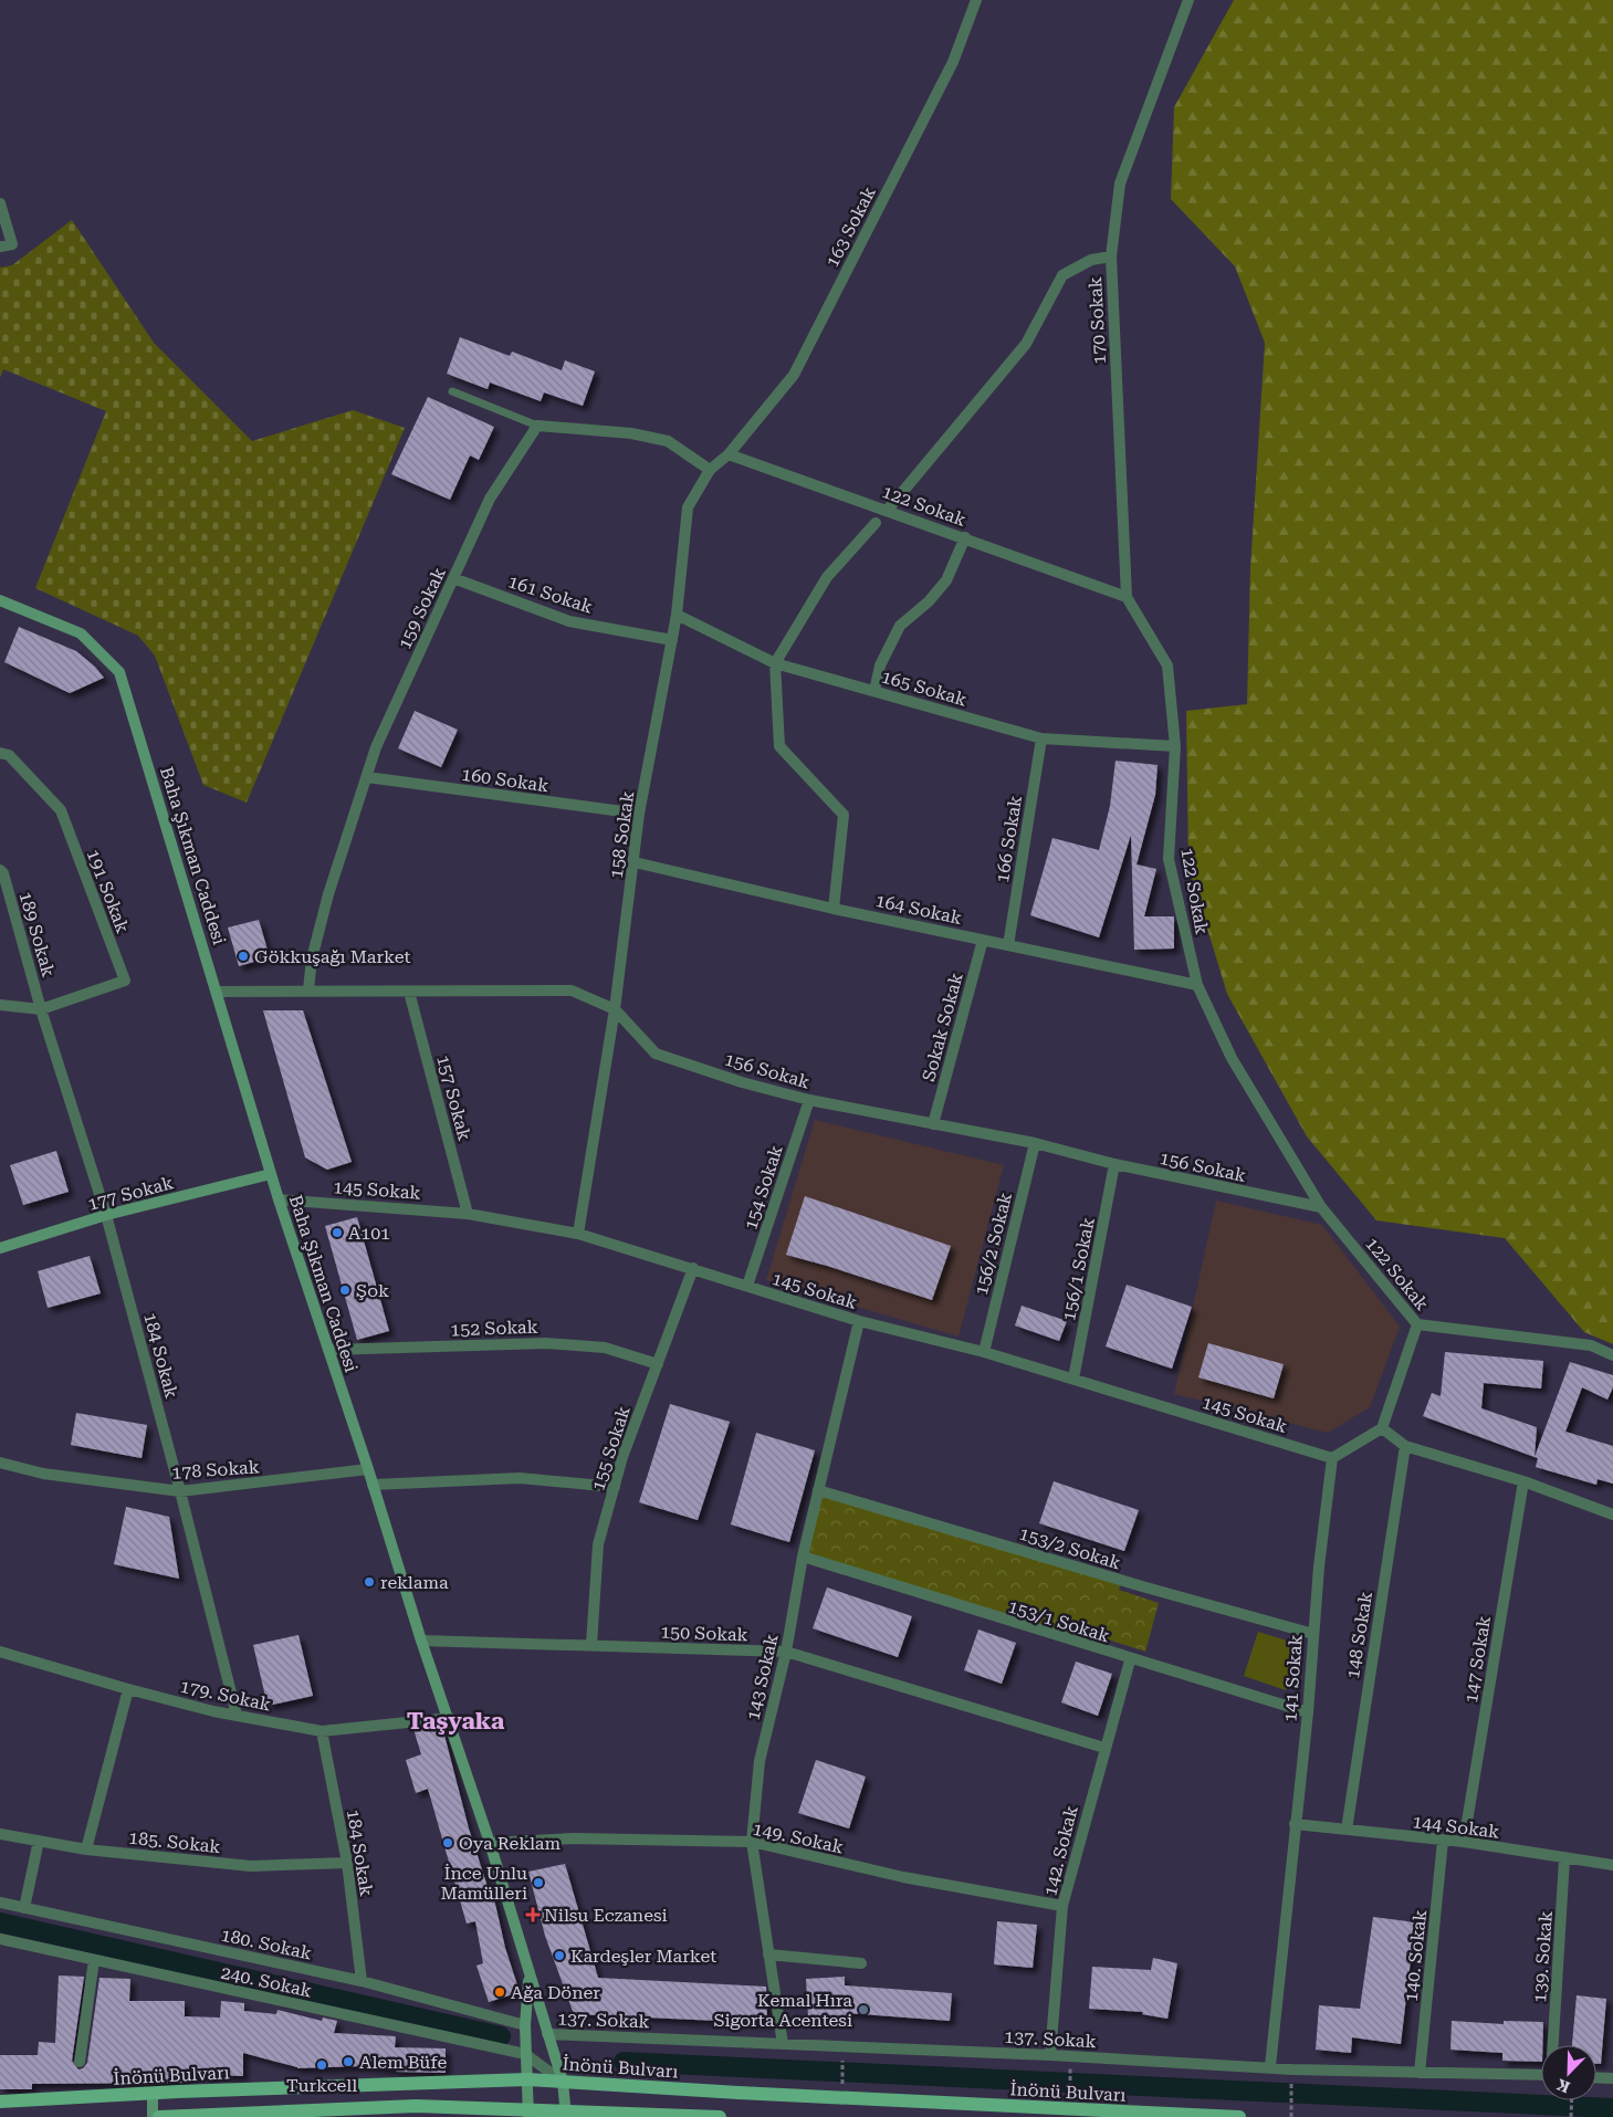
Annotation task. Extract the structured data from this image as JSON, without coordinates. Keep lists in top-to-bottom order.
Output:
{
  "streets": {
    "main road": ["Baha Şıkman Caddesi", "177 Sokak", "İnönü Bulvarı"],
    "street": [
      "163 Sokak",
      "170 Sokak",
      "122 Sokak",
      "161 Sokak",
      "159 Sokak",
      "165 Sokak",
      "160 Sokak",
      "158 Sokak",
      "166 Sokak",
      "191 Sokak",
      "164 Sokak",
      "189 Sokak",
      "Sokak Sokak",
      "156 Sokak",
      "157 Sokak",
      "154 Sokak",
      "145 Sokak",
      "156/2 Sokak",
      "156/1 Sokak",
      "152 Sokak",
      "184 Sokak",
      "155 Sokak",
      "178 Sokak",
      "153/2 Sokak",
      "153/1 Sokak",
      "150 Sokak",
      "148 Sokak",
      "147 Sokak",
      "143 Sokak",
      "141 Sokak",
      "179. Sokak",
      "144 Sokak",
      "149. Sokak",
      "185. Sokak",
      "142. Sokak",
      "180. Sokak",
      "140. Sokak",
      "139. Sokak",
      "240. Sokak",
      "137. Sokak"
    ]
  },
  "crossings": [
    ["163 Sokak", "122 Sokak"],
    ["163 Sokak", "158 Sokak"],
    ["170 Sokak", "122 Sokak"],
    ["122 Sokak", "165 Sokak"],
    ["122 Sokak", "158 Sokak"],
    ["122 Sokak", "164 Sokak"],
    ["122 Sokak", "156 Sokak"],
    ["161 Sokak", "159 Sokak"],
    ["161 Sokak", "158 Sokak"],
    ["159 Sokak", "160 Sokak"],
    ["159 Sokak", "156 Sokak"],
    ["165 Sokak", "158 Sokak"],
    ["165 Sokak", "166 Sokak"],
    ["160 Sokak", "158 Sokak"],
    ["158 Sokak", "164 Sokak"],
    ["158 Sokak", "156 Sokak"],
    ["158 Sokak", "145 Sokak"],
    ["166 Sokak", "164 Sokak"],
    ["Baha Şıkman Caddesi", "156 Sokak"],
    ["Baha Şıkman Caddesi", "145 Sokak"],
    ["Baha Şıkman Caddesi", "177 Sokak"],
    ["Baha Şıkman Caddesi", "152 Sokak"],
    ["Baha Şıkman Caddesi", "178 Sokak"],
    ["Baha Şıkman Caddesi", "150 Sokak"],
    ["Baha Şıkman Caddesi", "179. Sokak"],
    ["Baha Şıkman Caddesi", "149. Sokak"],
    ["Baha Şıkman Caddesi", "180. Sokak"],
    ["Baha Şıkman Caddesi", "240. Sokak"],
    ["Baha Şıkman Caddesi", "137. Sokak"],
    ["Baha Şıkman Caddesi", "İnönü Bulvarı"],
    ["191 Sokak", "189 Sokak"],
    ["191 Sokak", "184 Sokak"],
    ["164 Sokak", "Sokak Sokak"],
    ["189 Sokak", "184 Sokak"],
    ["Sokak Sokak", "156 Sokak"],
    ["156 Sokak", "157 Sokak"],
    ["156 Sokak", "154 Sokak"],
    ["156 Sokak", "156/2 Sokak"],
    ["156 Sokak", "156/1 Sokak"],
    ["157 Sokak", "145 Sokak"],
    ["154 Sokak", "145 Sokak"],
    ["145 Sokak", "156/2 Sokak"],
    ["145 Sokak", "156/1 Sokak"],
    ["145 Sokak", "155 Sokak"],
    ["145 Sokak", "143 Sokak"],
    ["145 Sokak", "141 Sokak"],
    ["177 Sokak", "184 Sokak"],
    ["152 Sokak", "155 Sokak"],
    ["184 Sokak", "178 Sokak"],
    ["184 Sokak", "179. Sokak"],
    ["184 Sokak", "185. Sokak"],
    ["184 Sokak", "180. Sokak"],
    ["155 Sokak", "150 Sokak"],
    ["153/2 Sokak", "143 Sokak"],
    ["153/2 Sokak", "141 Sokak"],
    ["153/1 Sokak", "143 Sokak"],
    ["153/1 Sokak", "141 Sokak"],
    ["153/1 Sokak", "142. Sokak"],
    ["150 Sokak", "143 Sokak"],
    ["150 Sokak", "142. Sokak"],
    ["148 Sokak", "144 Sokak"],
    ["147 Sokak", "144 Sokak"],
    ["143 Sokak", "149. Sokak"],
    ["143 Sokak", "137. Sokak"],
    ["141 Sokak", "144 Sokak"],
    ["141 Sokak", "137. Sokak"],
    ["144 Sokak", "140. Sokak"],
    ["144 Sokak", "139. Sokak"],
    ["149. Sokak", "142. Sokak"],
    ["142. Sokak", "137. Sokak"],
    ["140. Sokak", "137. Sokak"]
  ],
  "districts": ["Taşyaka"],
  "places": {
    "other": [
      "Gökkuşağı Market",
      "A101",
      "Şok",
      "reklama",
      "Oya Reklam",
      "İnce Unlu Mamülleri",
      "Kardeşler Market",
      "Ağa Döner",
      "Kemal Hıra Sigorta Acentesi",
      "Alem Büfe",
      "Turkcell"
    ],
    "health": ["Nilsu Eczanesi"]
  },
  "north": "bottom left"
}
